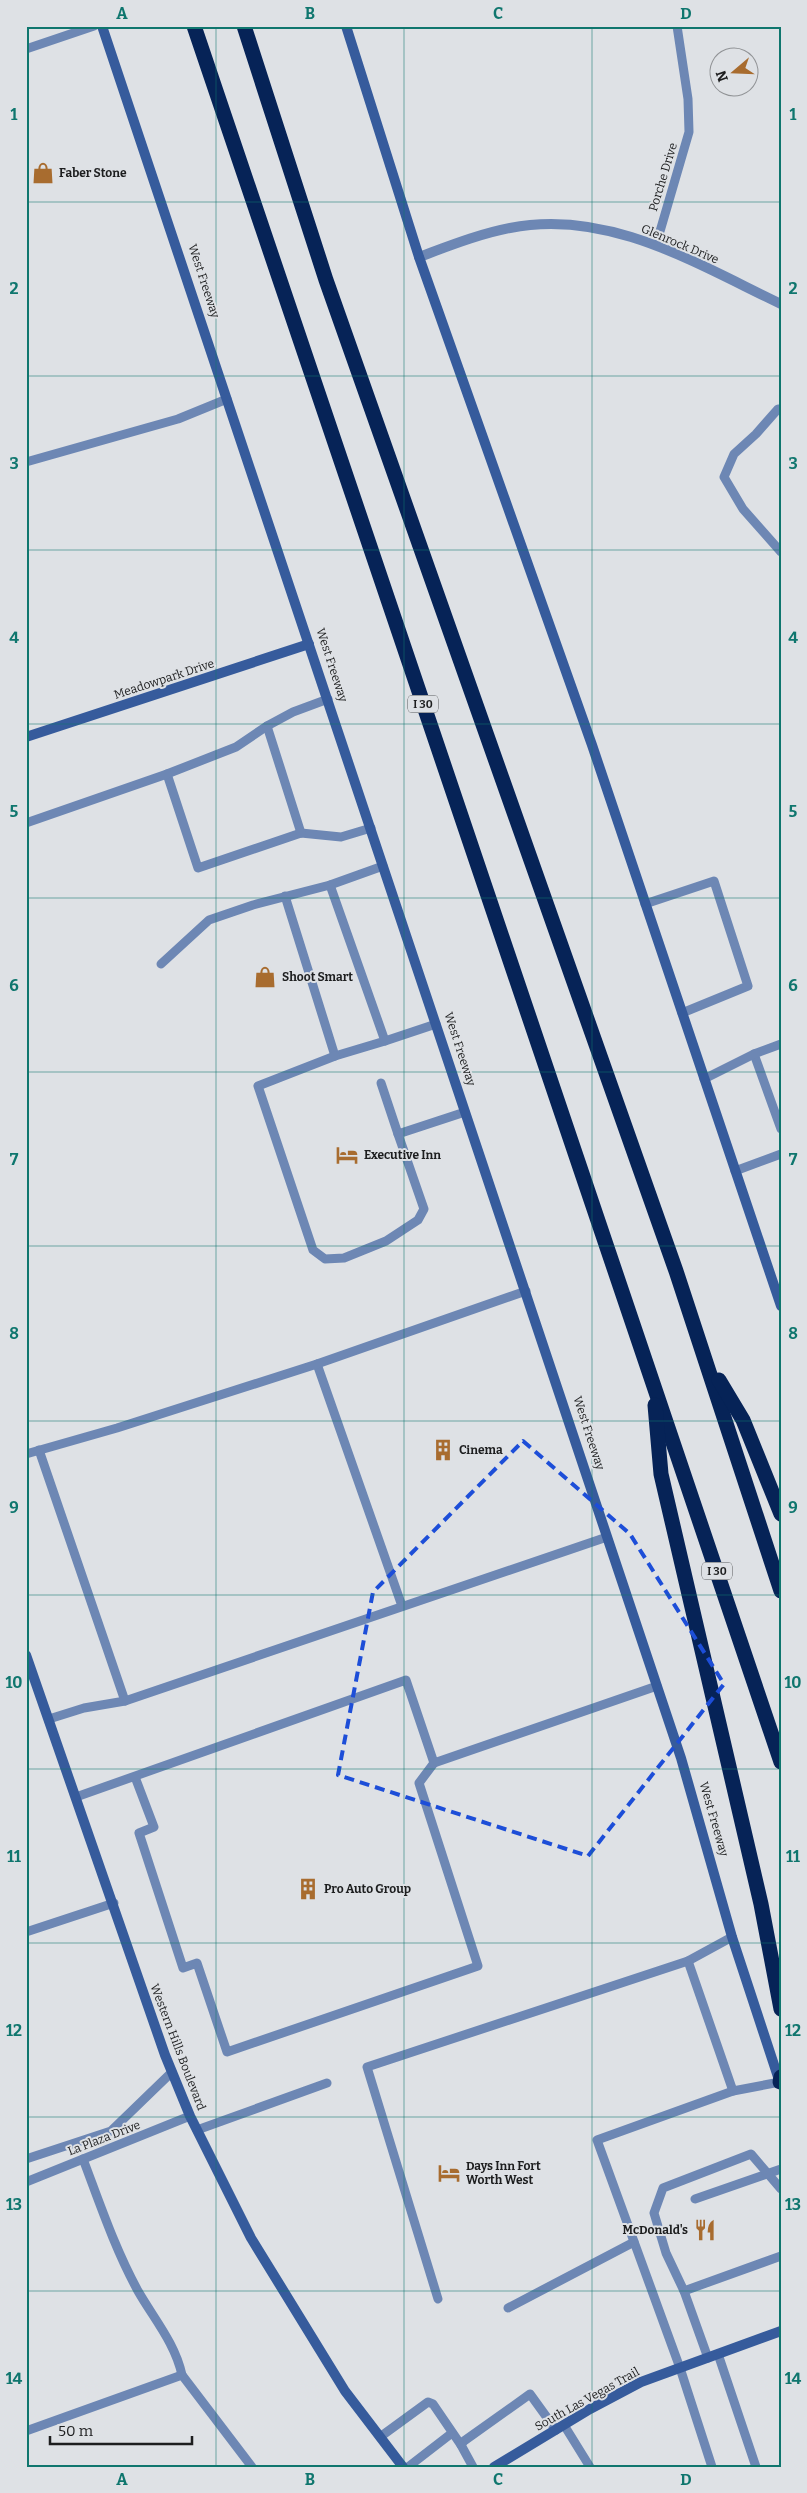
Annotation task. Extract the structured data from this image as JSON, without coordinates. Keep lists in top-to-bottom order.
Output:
{
  "streets": {
    "highway": ["I 30"],
    "main road": [
      "West Freeway",
      "Meadowpark Drive",
      "Western Hills Boulevard",
      "South Las Vegas Trail"
    ],
    "street": ["Glenrock Drive"],
    "lane": ["Porche Drive", "La Plaza Drive"]
  },
  "crossings": [
    ["Porche Drive", "Glenrock Drive"],
    ["West Freeway", "Meadowpark Drive"],
    ["Western Hills Boulevard", "La Plaza Drive"]
  ],
  "places": {
    "shop": ["Faber Stone", "Shoot Smart"],
    "hotel": ["Executive Inn", "Days Inn Fort Worth West"],
    "building": ["Cinema", "Pro Auto Group"],
    "restaurant": ["McDonald's"]
  },
  "scale_bar": "50 m",
  "north": "left",
  "grid": {
    "columns": [
      "A",
      "B",
      "C",
      "D"
    ],
    "rows": [
      "1",
      "2",
      "3",
      "4",
      "5",
      "6",
      "7",
      "8",
      "9",
      "10",
      "11",
      "12",
      "13",
      "14"
    ]
  }
}
